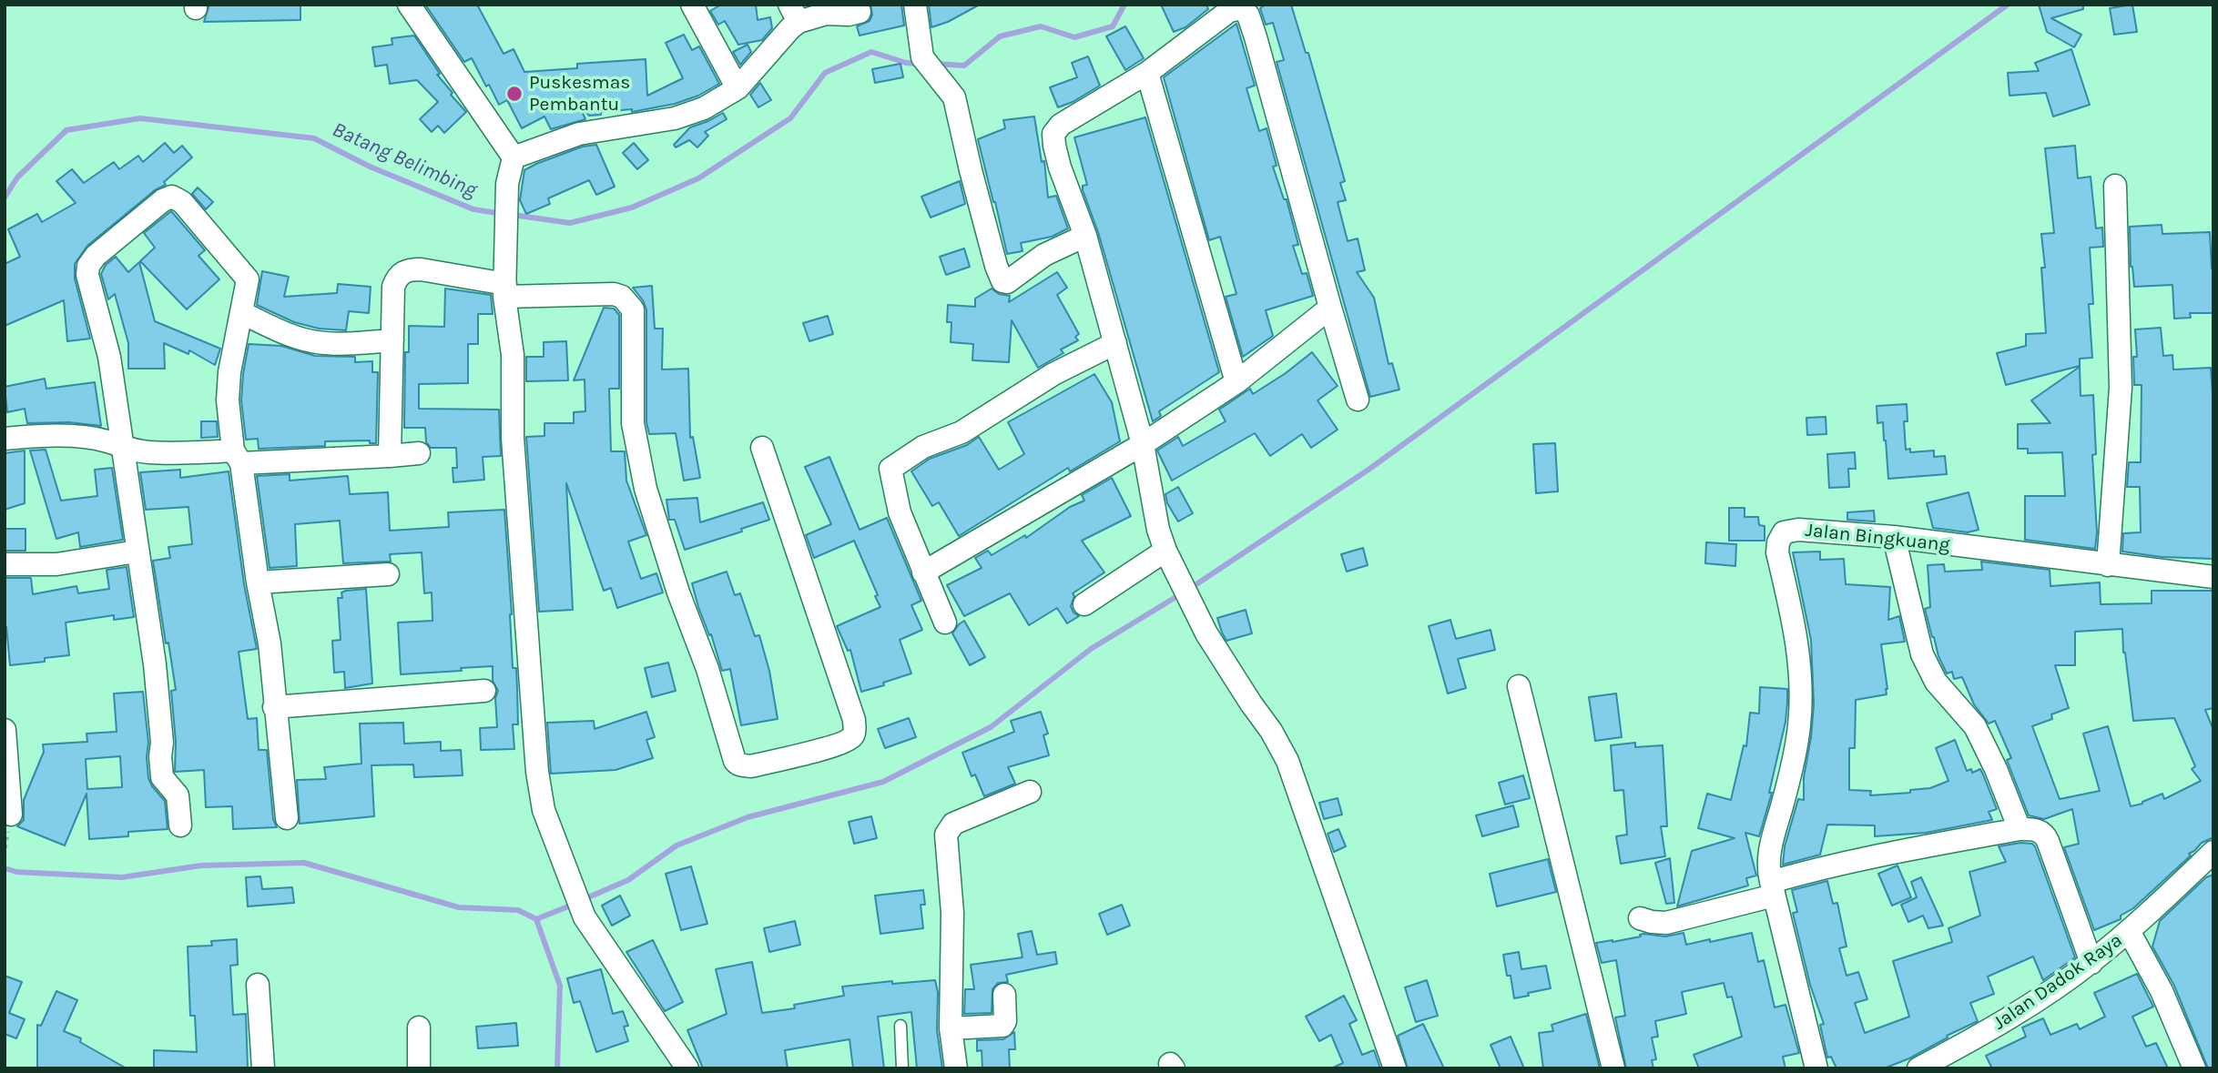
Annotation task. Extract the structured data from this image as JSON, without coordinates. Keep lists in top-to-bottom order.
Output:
{
  "streets": {
    "street": ["Jalan Bingkuang", "Jalan Dadok Raya"]
  },
  "water": ["Batang Belimbing"],
  "places": ["Puskesmas Pembantu"]
}
